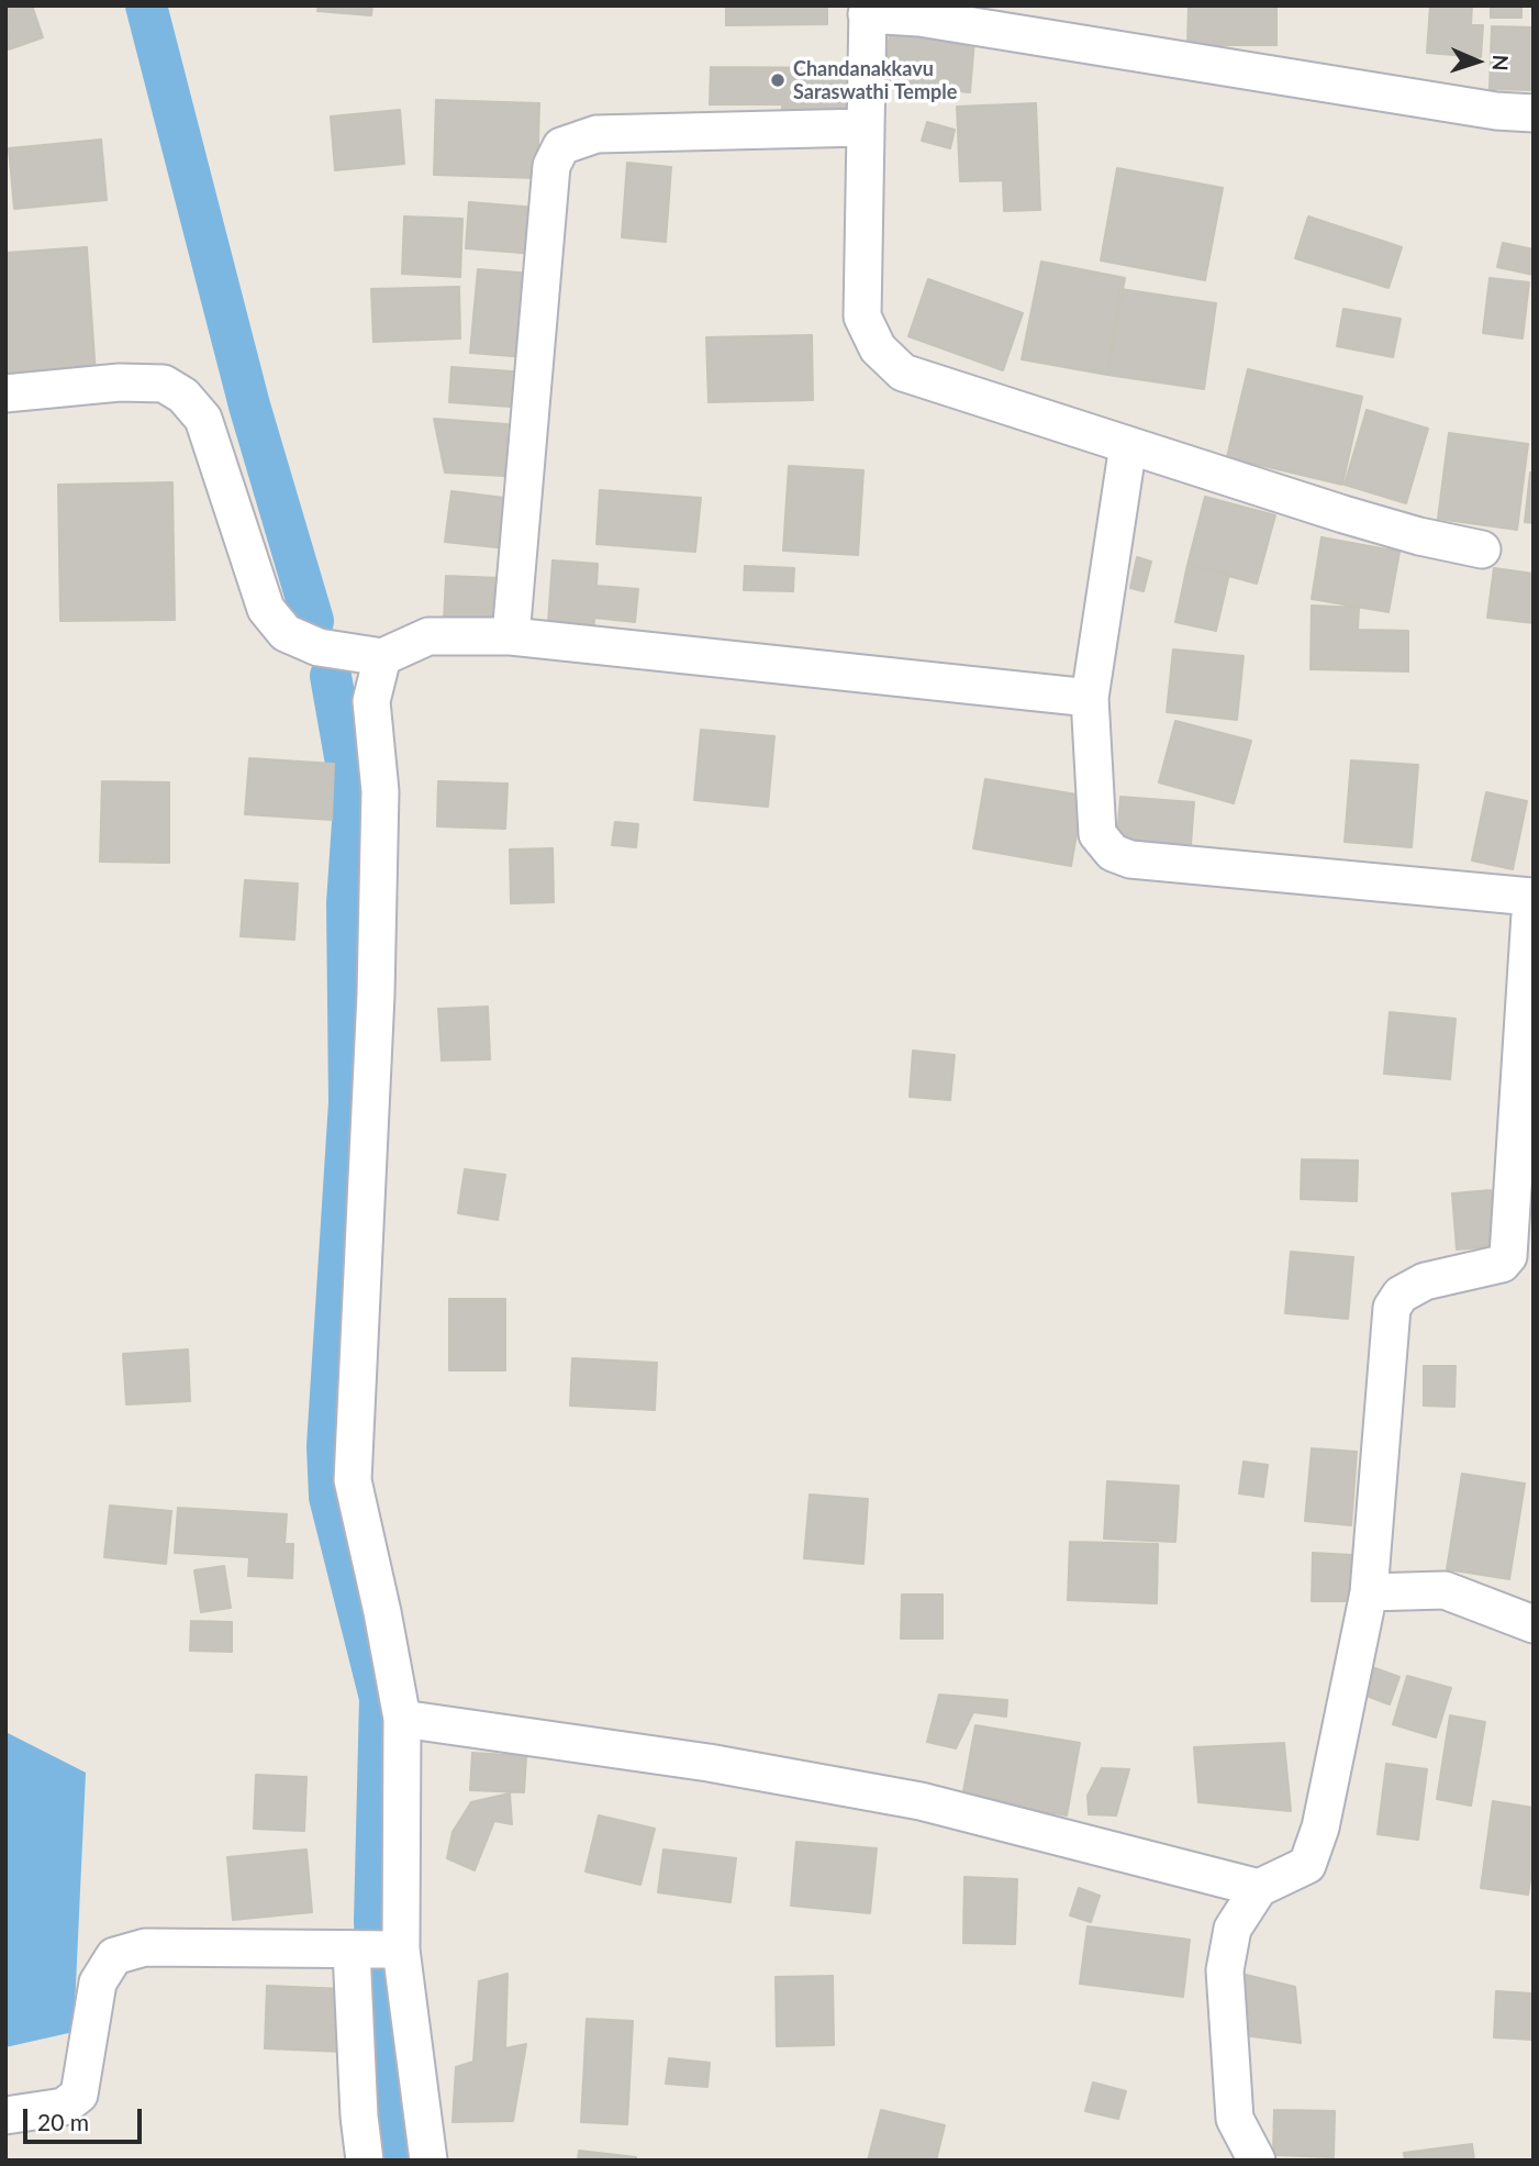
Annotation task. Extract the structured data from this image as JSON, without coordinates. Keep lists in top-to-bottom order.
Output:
{
  "places": ["Chandanakkavu Saraswathi Temple"],
  "scale_bar": "20 m",
  "north": "right"
}
